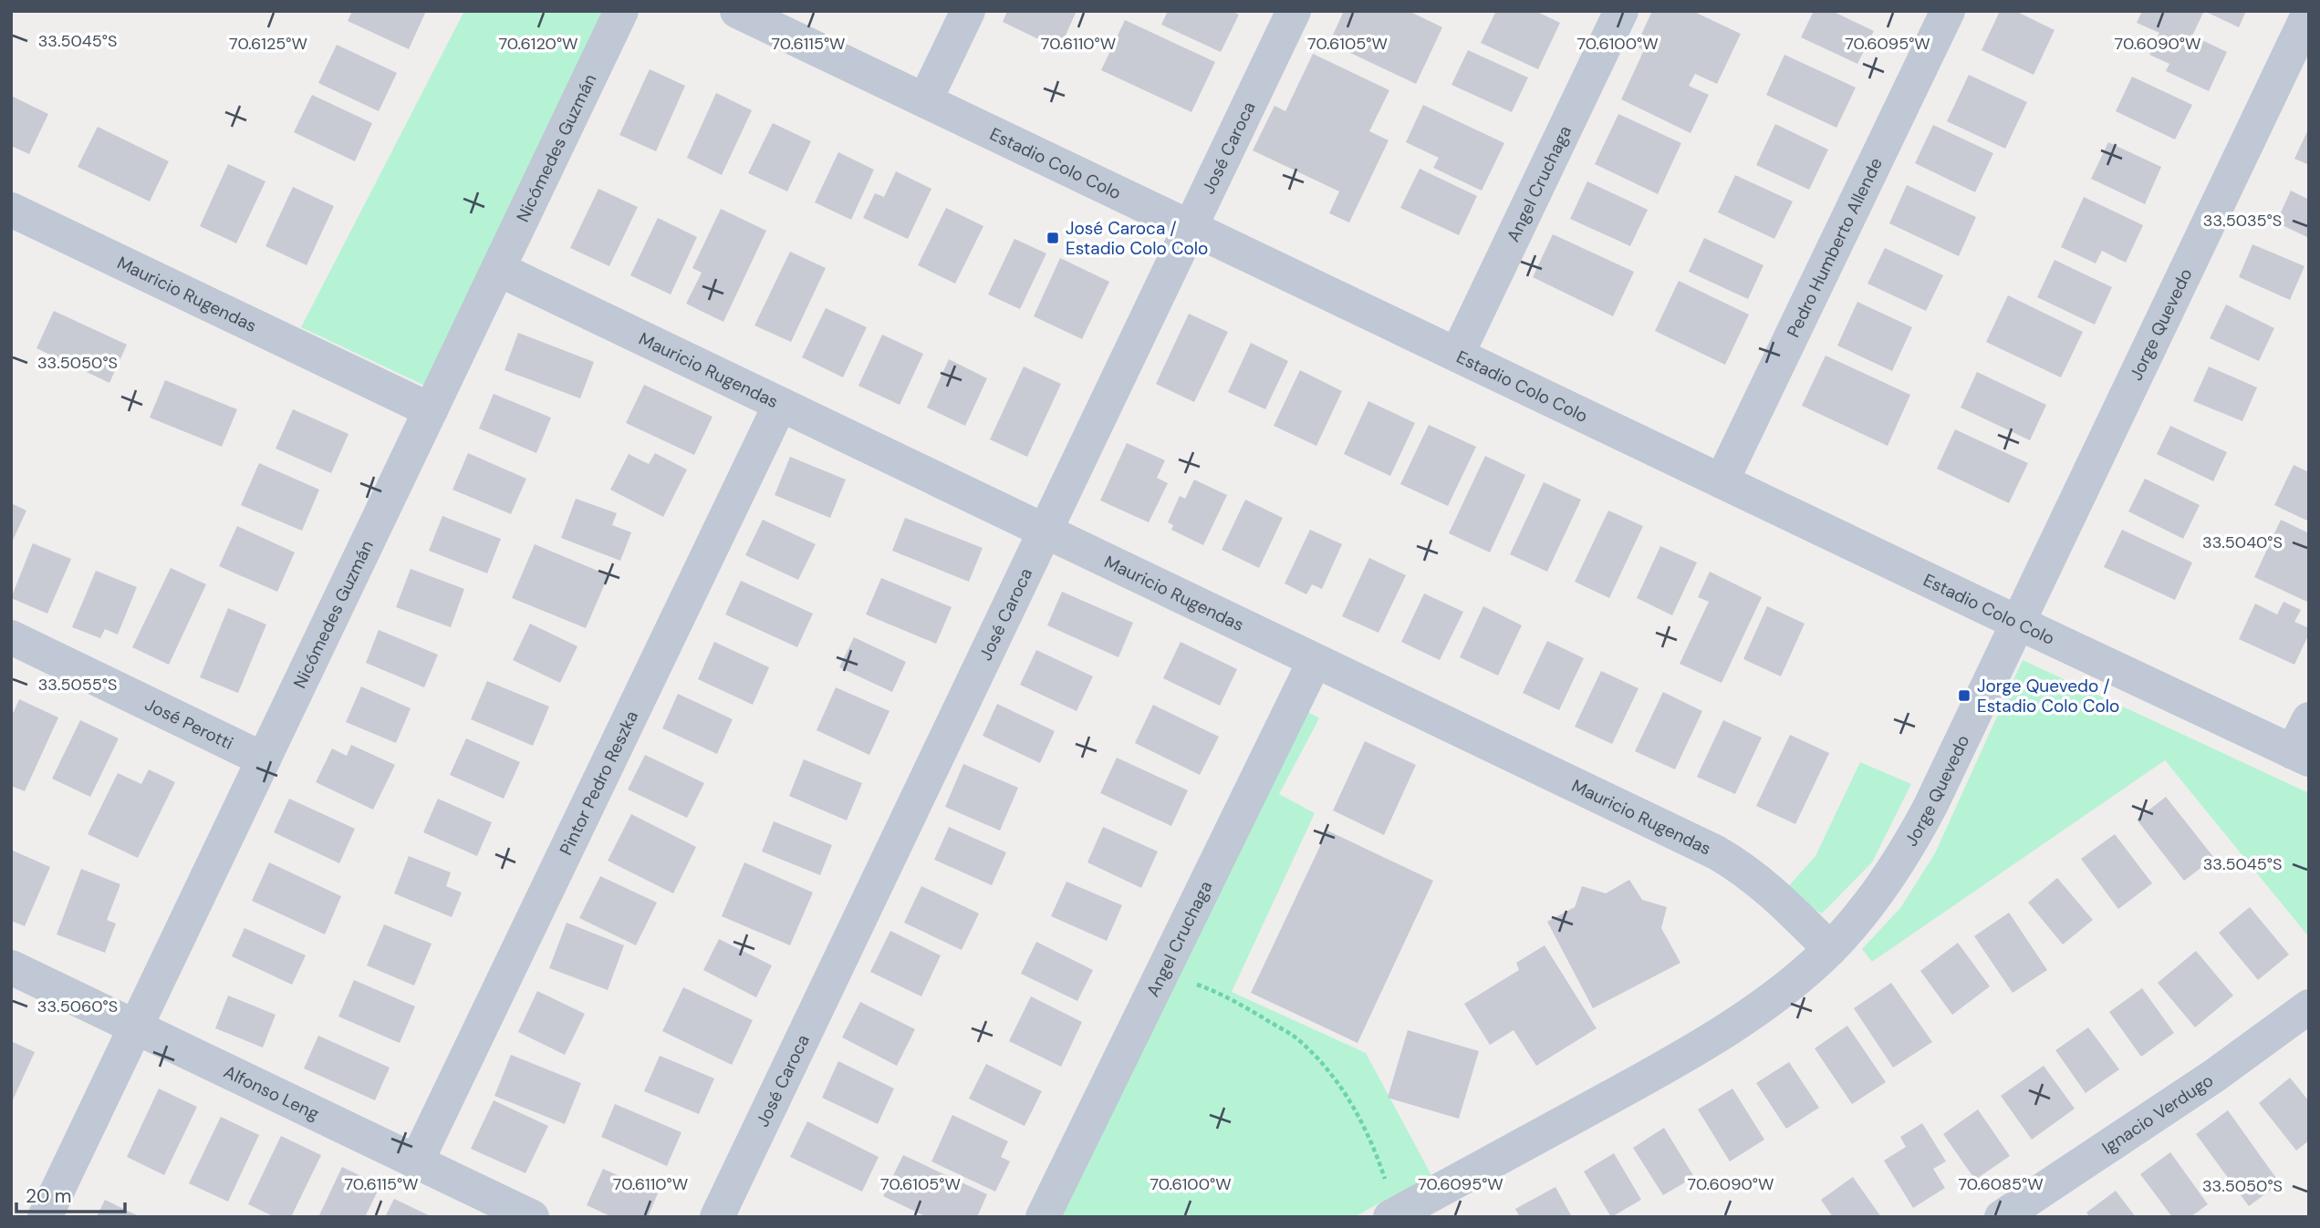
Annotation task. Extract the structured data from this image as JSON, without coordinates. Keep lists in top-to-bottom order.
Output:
{
  "streets": {
    "street": [
      "Nicómedes Guzmán",
      "José Caroca",
      "Estadio Colo Colo",
      "Angel Cruchaga",
      "Pedro Humberto Allende",
      "Mauricio Rugendas",
      "Jorge Quevedo",
      "José Perotti",
      "Pintor Pedro Reszka",
      "Alfonso Leng",
      "Ignacio Verdugo"
    ]
  },
  "crossings": [
    ["Nicómedes Guzmán", "Mauricio Rugendas"],
    ["Nicómedes Guzmán", "José Perotti"],
    ["Nicómedes Guzmán", "Alfonso Leng"],
    ["José Caroca", "Estadio Colo Colo"],
    ["José Caroca", "Mauricio Rugendas"],
    ["Estadio Colo Colo", "Angel Cruchaga"],
    ["Estadio Colo Colo", "Pedro Humberto Allende"],
    ["Estadio Colo Colo", "Jorge Quevedo"],
    ["Angel Cruchaga", "Mauricio Rugendas"],
    ["Mauricio Rugendas", "Jorge Quevedo"],
    ["Mauricio Rugendas", "Pintor Pedro Reszka"],
    ["Pintor Pedro Reszka", "Alfonso Leng"]
  ],
  "places": {
    "transit": ["José Caroca / Estadio Colo Colo", "Jorge Quevedo / Estadio Colo Colo"]
  },
  "scale_bar": "20 m",
  "coordinates": [
    "33.5045°S",
    "70.6125°W",
    "70.6120°W",
    "70.6115°W",
    "70.6110°W",
    "70.6105°W",
    "70.6100°W",
    "70.6095°W",
    "70.6090°W",
    "33.5035°S",
    "33.5050°S",
    "33.5040°S",
    "33.5055°S",
    "33.5060°S",
    "70.6085°W"
  ]
}
